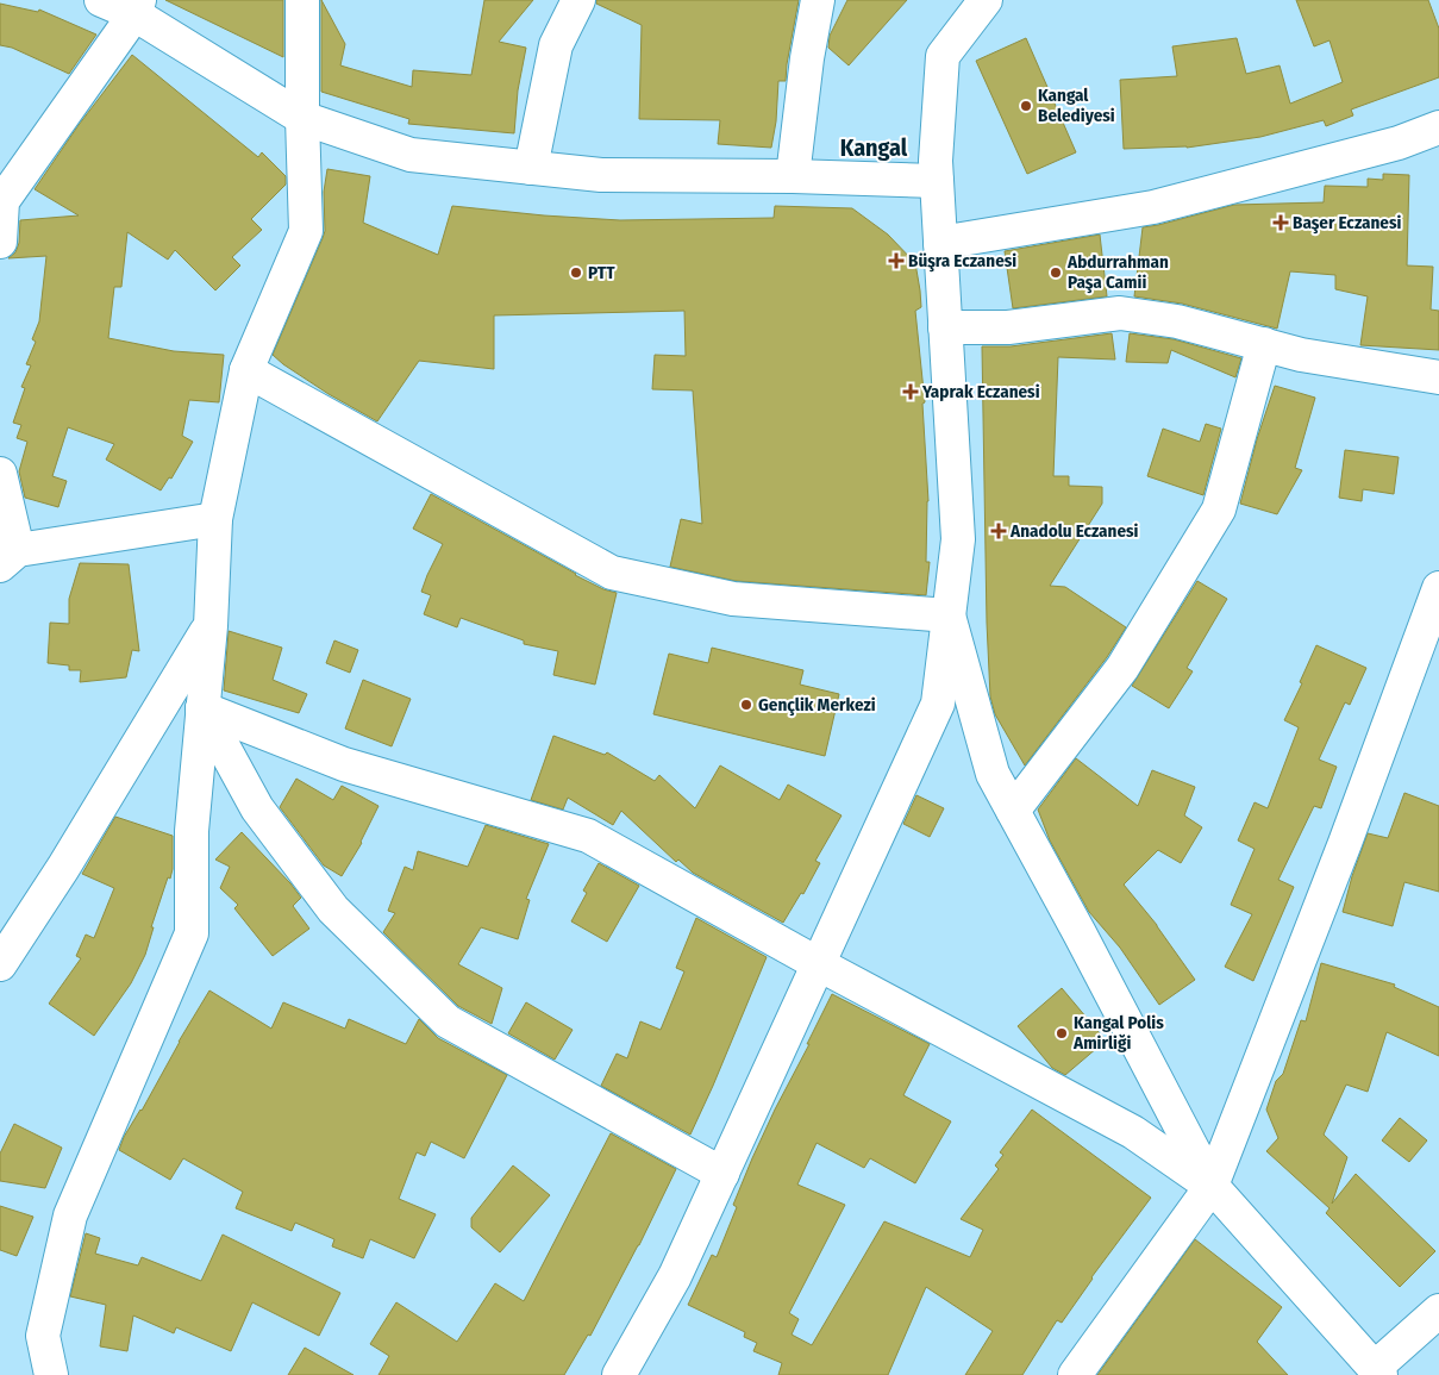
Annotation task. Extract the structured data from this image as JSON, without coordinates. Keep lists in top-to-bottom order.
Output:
{
  "districts": ["Kangal"],
  "places": {
    "other": [
      "Kangal Belediyesi",
      "PTT",
      "Abdurrahman Paşa Camii",
      "Gençlik Merkezi",
      "Kangal Polis Amirliği"
    ],
    "health": [
      "Başer Eczanesi",
      "Büşra Eczanesi",
      "Yaprak Eczanesi",
      "Anadolu Eczanesi"
    ]
  }
}
